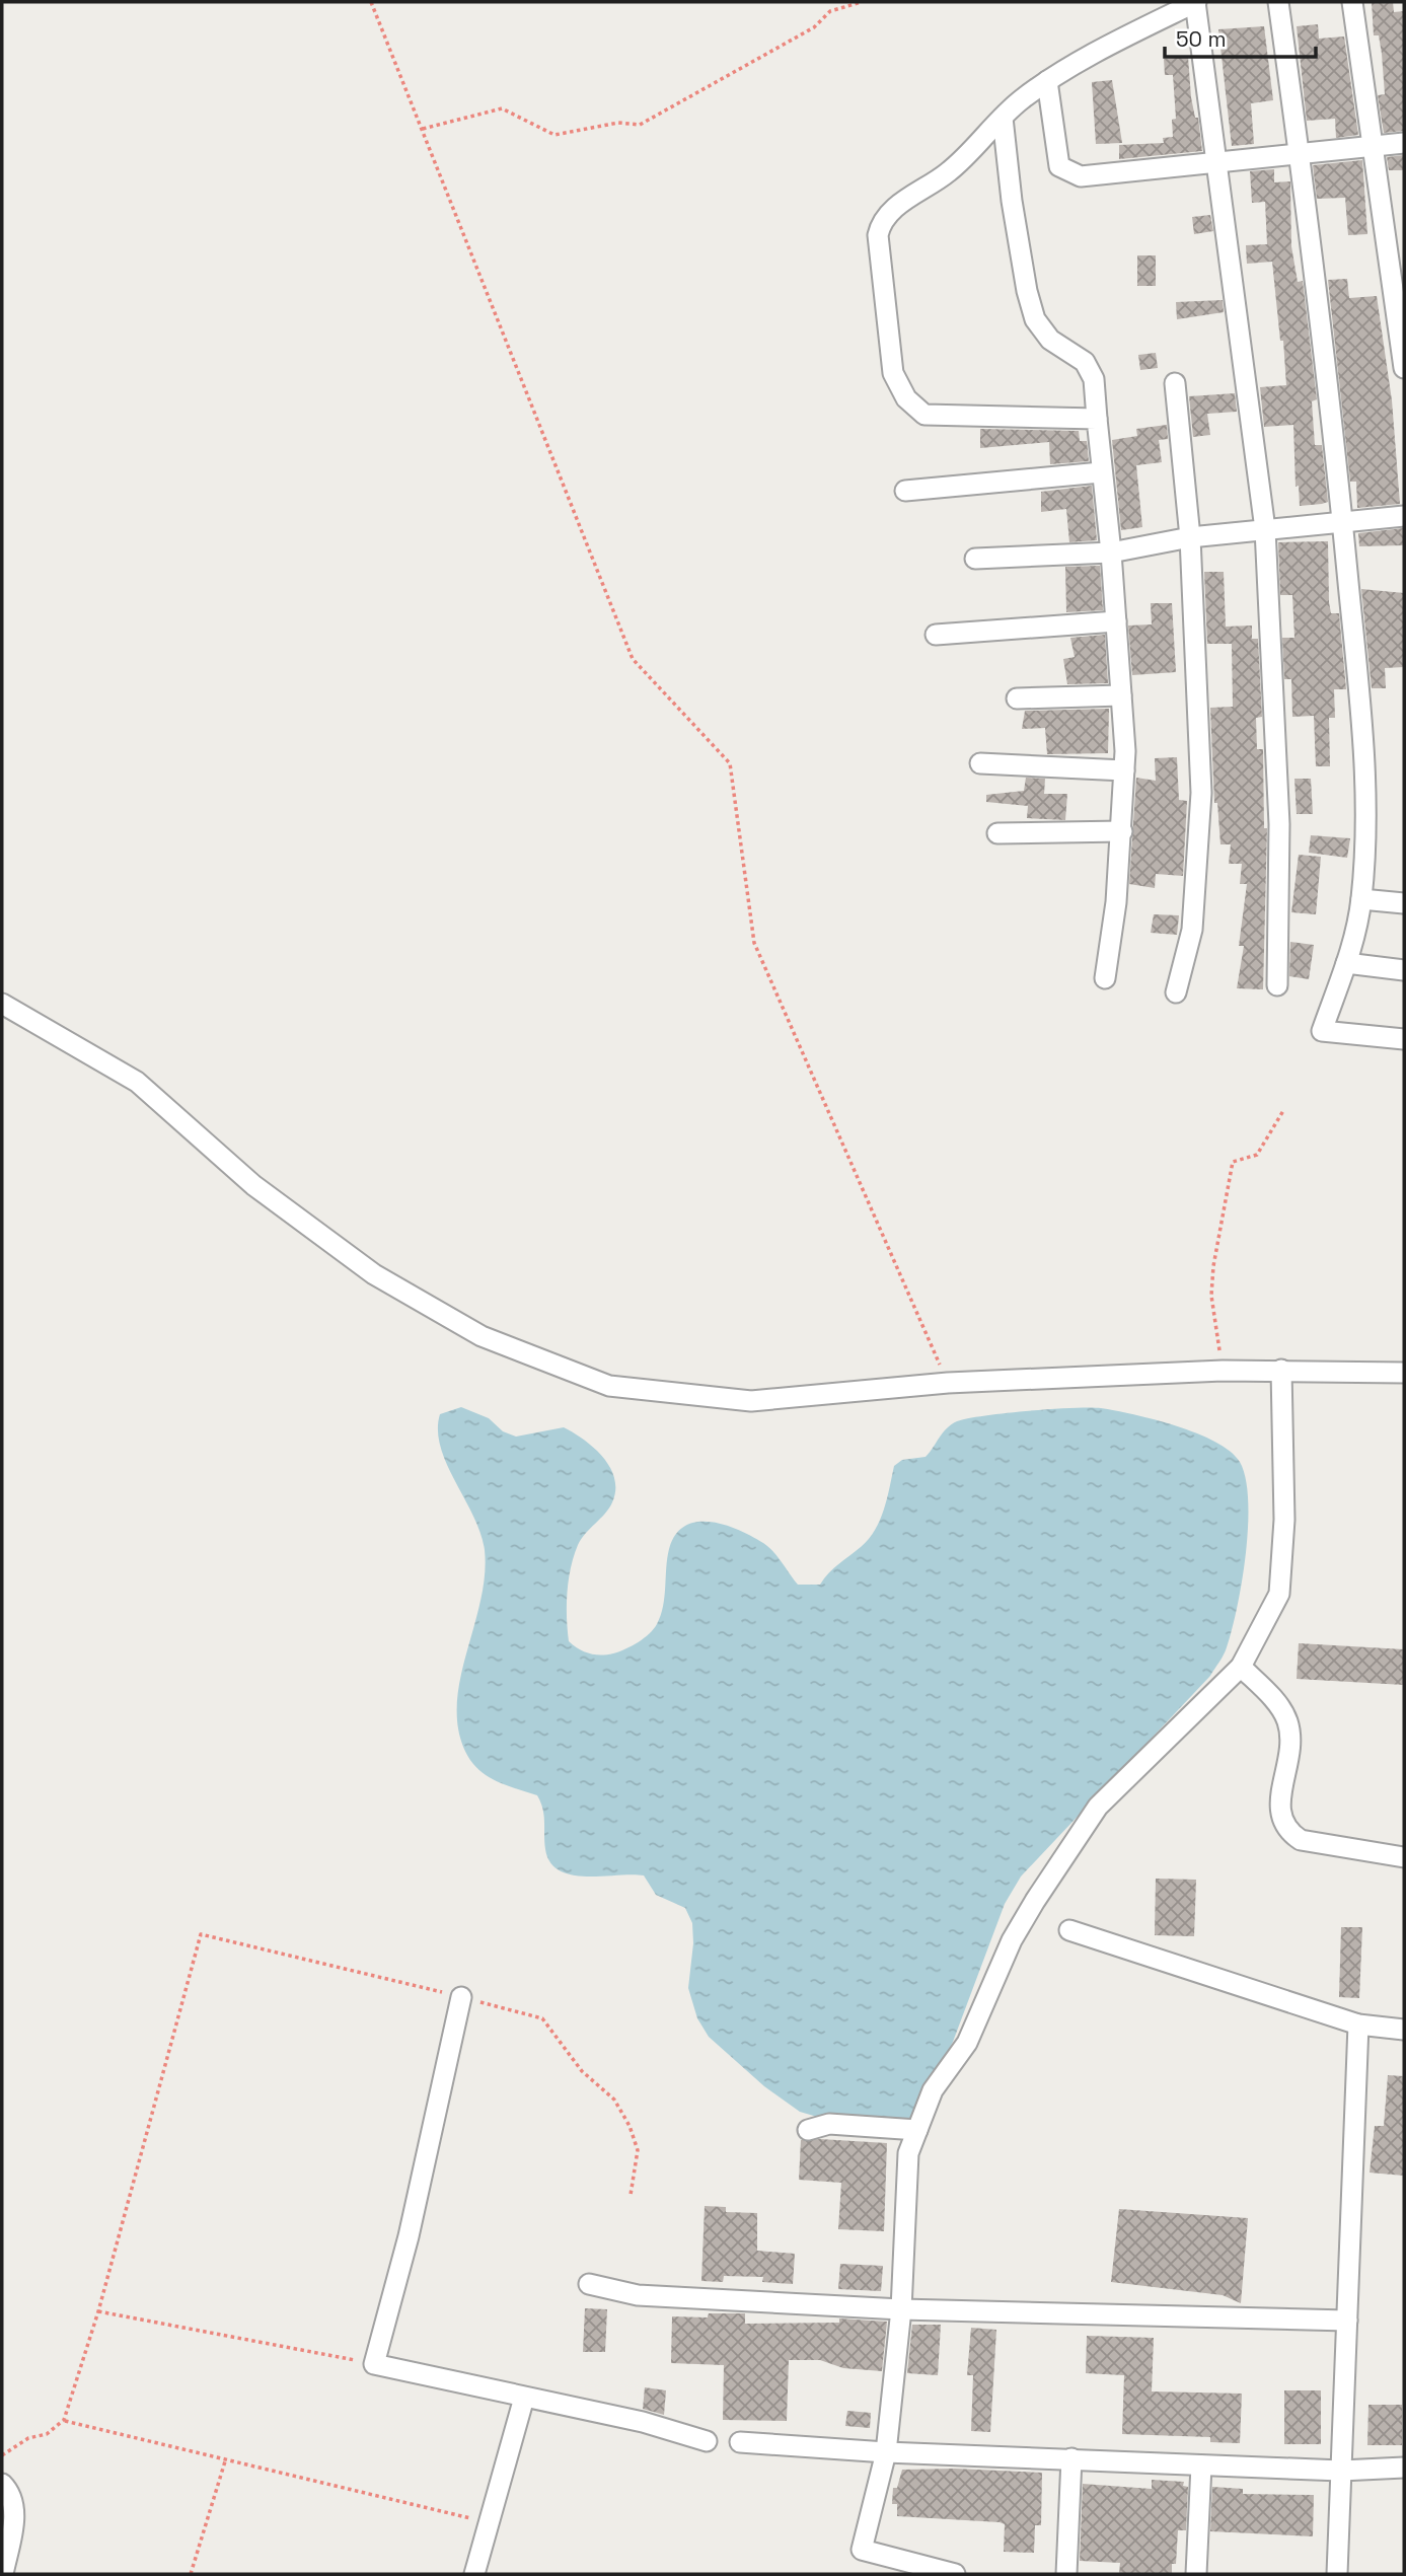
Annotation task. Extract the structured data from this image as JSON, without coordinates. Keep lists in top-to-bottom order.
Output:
{
  "scale_bar": "50 m"
}
